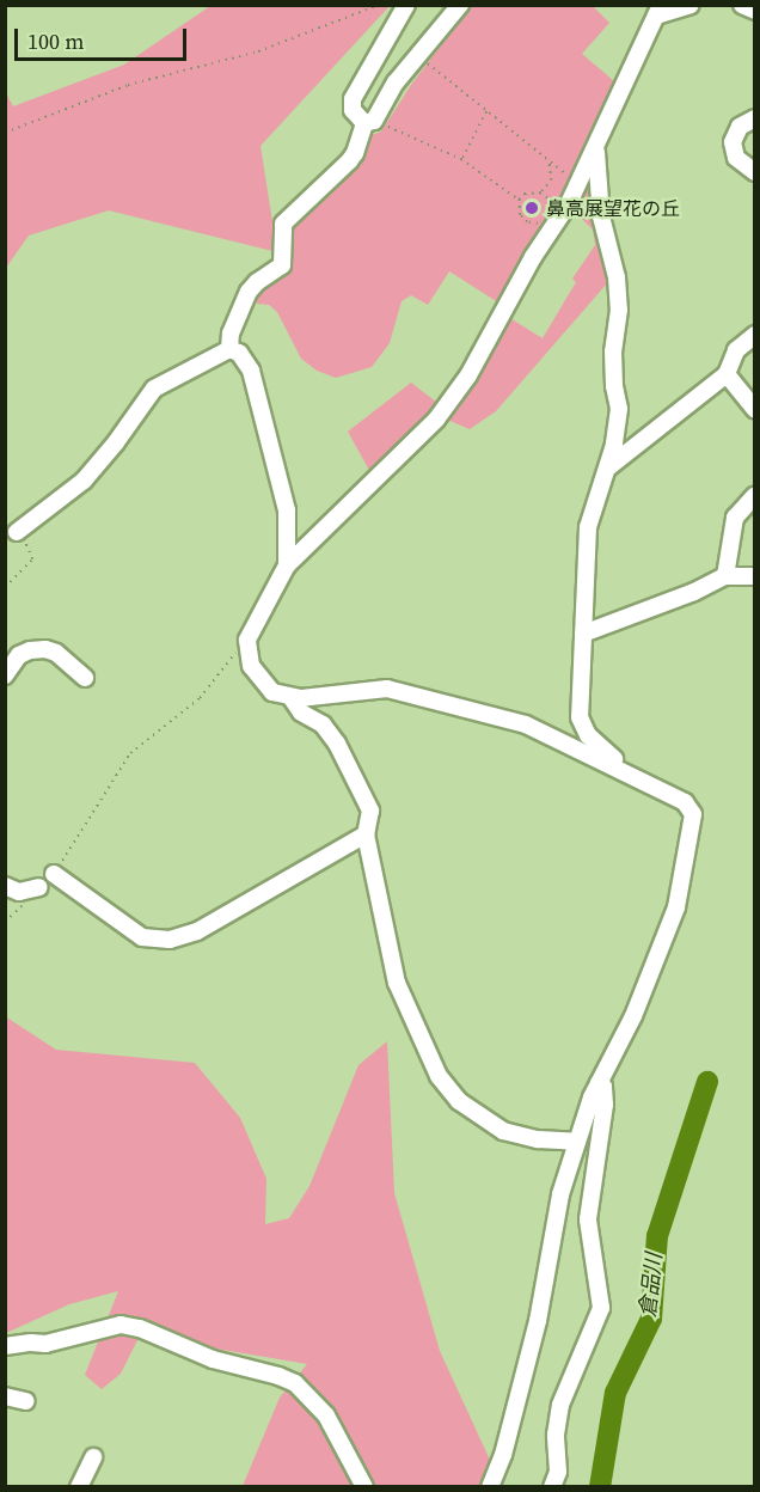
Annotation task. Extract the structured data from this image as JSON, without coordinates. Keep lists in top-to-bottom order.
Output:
{
  "water": ["倉品川"],
  "places": ["鼻高展望花の丘"],
  "scale_bar": "100 m"
}
